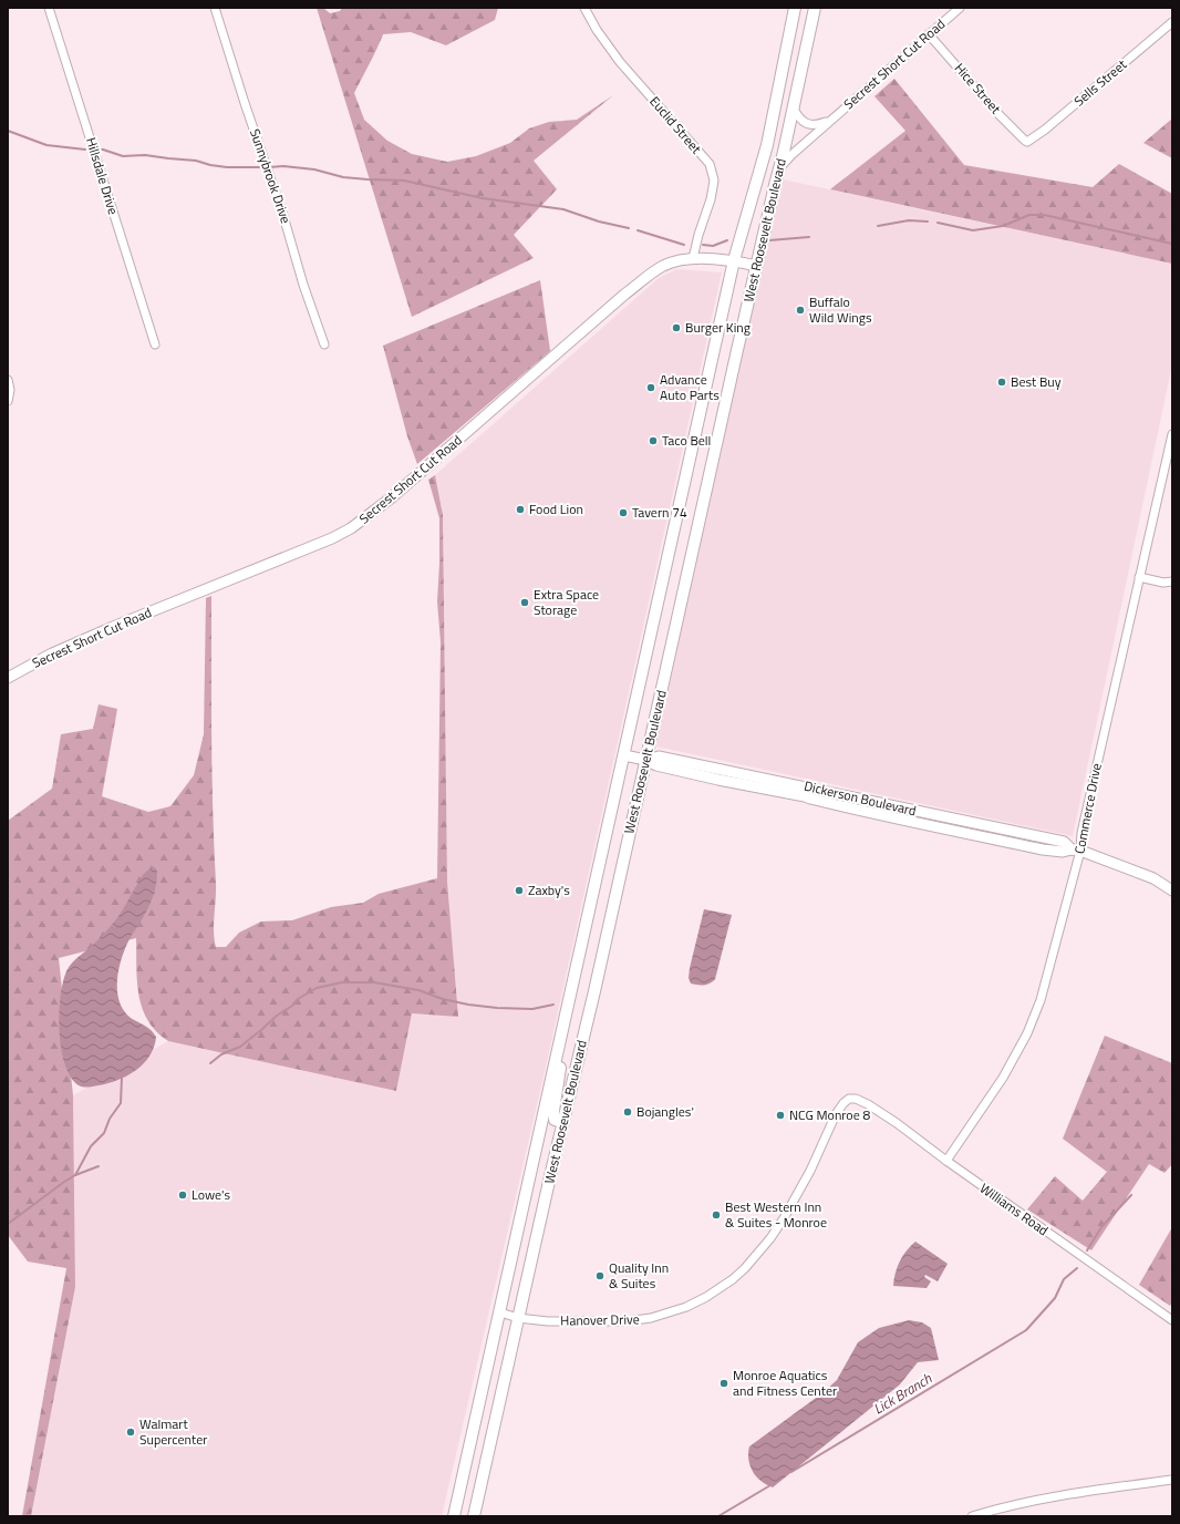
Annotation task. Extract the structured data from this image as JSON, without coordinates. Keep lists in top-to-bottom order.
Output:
{
  "streets": {
    "highway": ["West Roosevelt Boulevard"],
    "main road": ["Secrest Short Cut Road", "Dickerson Boulevard"],
    "street": [
      "Sells Street",
      "Hice Street",
      "Euclid Street",
      "Hillsdale Drive",
      "Sunnybrook Drive",
      "Commerce Drive",
      "Williams Road",
      "Hanover Drive"
    ]
  },
  "crossings": [
    ["Secrest Short Cut Road", "Hice Street"],
    ["Secrest Short Cut Road", "Euclid Street"],
    ["Secrest Short Cut Road", "West Roosevelt Boulevard"],
    ["Sells Street", "Hice Street"],
    ["West Roosevelt Boulevard", "Dickerson Boulevard"],
    ["West Roosevelt Boulevard", "Hanover Drive"],
    ["Dickerson Boulevard", "Commerce Drive"],
    ["Commerce Drive", "Williams Road"],
    ["Williams Road", "Hanover Drive"]
  ],
  "water": ["Lick Branch"],
  "places": [
    "Buffalo Wild Wings",
    "Burger King",
    "Best Buy",
    "Advance Auto Parts",
    "Taco Bell",
    "Food Lion",
    "Tavern 74",
    "Extra Space Storage",
    "Zaxby's",
    "Bojangles'",
    "NCG Monroe 8",
    "Lowe's",
    "Best Western Inn & Suites - Monroe",
    "Quality Inn & Suites",
    "Monroe Aquatics and Fitness Center",
    "Walmart Supercenter"
  ]
}
